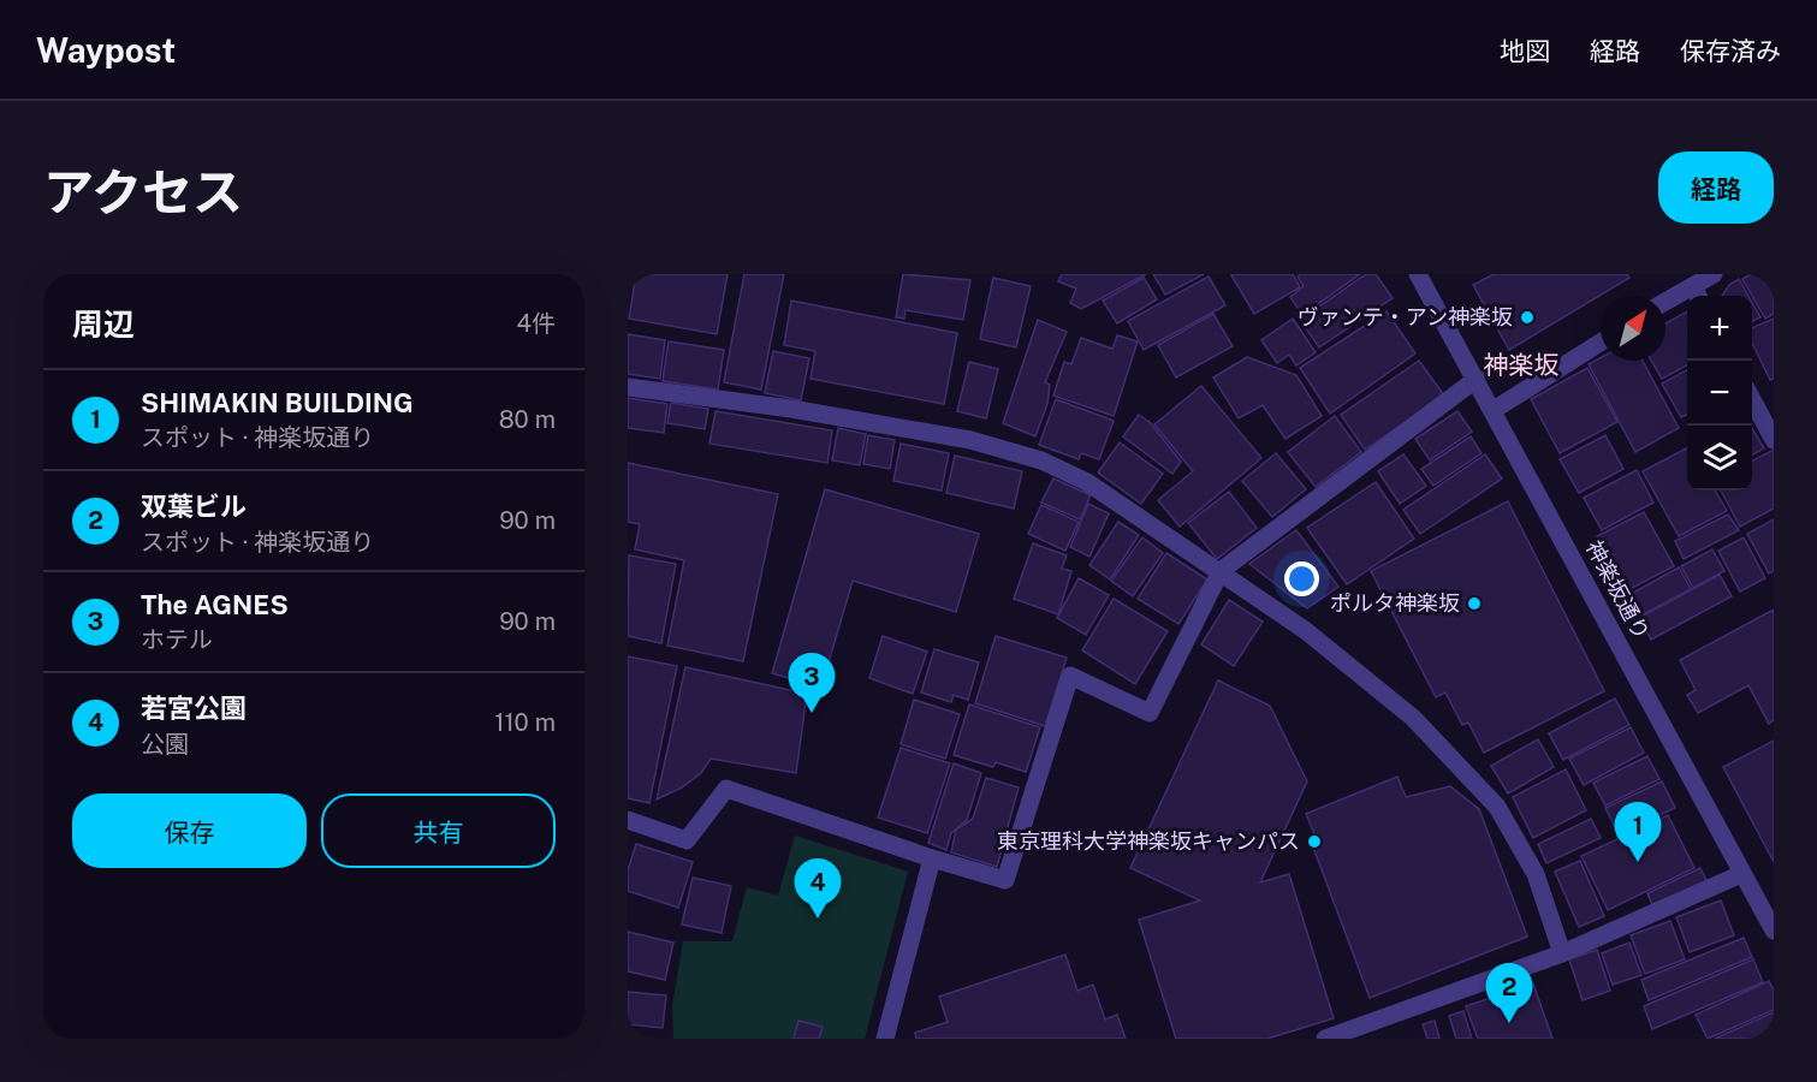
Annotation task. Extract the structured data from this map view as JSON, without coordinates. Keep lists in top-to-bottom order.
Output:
{
  "streets": {
    "street": ["神楽坂通り"]
  },
  "districts": ["神楽坂"],
  "places": ["ヴァンテ・アン神楽坂", "ポルタ神楽坂", "東京理科大学神楽坂キャンパス"],
  "north": "top right",
  "page": {
    "header": "Waypost",
    "nav": ["地図", "経路", "保存済み"],
    "title": "アクセス",
    "buttons": [
      "経路",
      ["保存", "共有"]
    ],
    "heading": ["周辺", "4件"],
    "map_buttons": ["+", "−"],
    "list": [
      {
        "mark": "1",
        "name": "SHIMAKIN BUILDING",
        "note": "スポット · 神楽坂通り",
        "value": "80 m"
      },
      {
        "mark": "2",
        "name": "双葉ビル",
        "note": "スポット · 神楽坂通り",
        "value": "90 m"
      },
      {
        "mark": "3",
        "name": "The AGNES",
        "note": "ホテル",
        "value": "90 m"
      },
      {
        "mark": "4",
        "name": "若宮公園",
        "note": "公園",
        "value": "110 m"
      }
    ],
    "pins": [
      "3",
      "1",
      "4",
      "2"
    ]
  }
}
